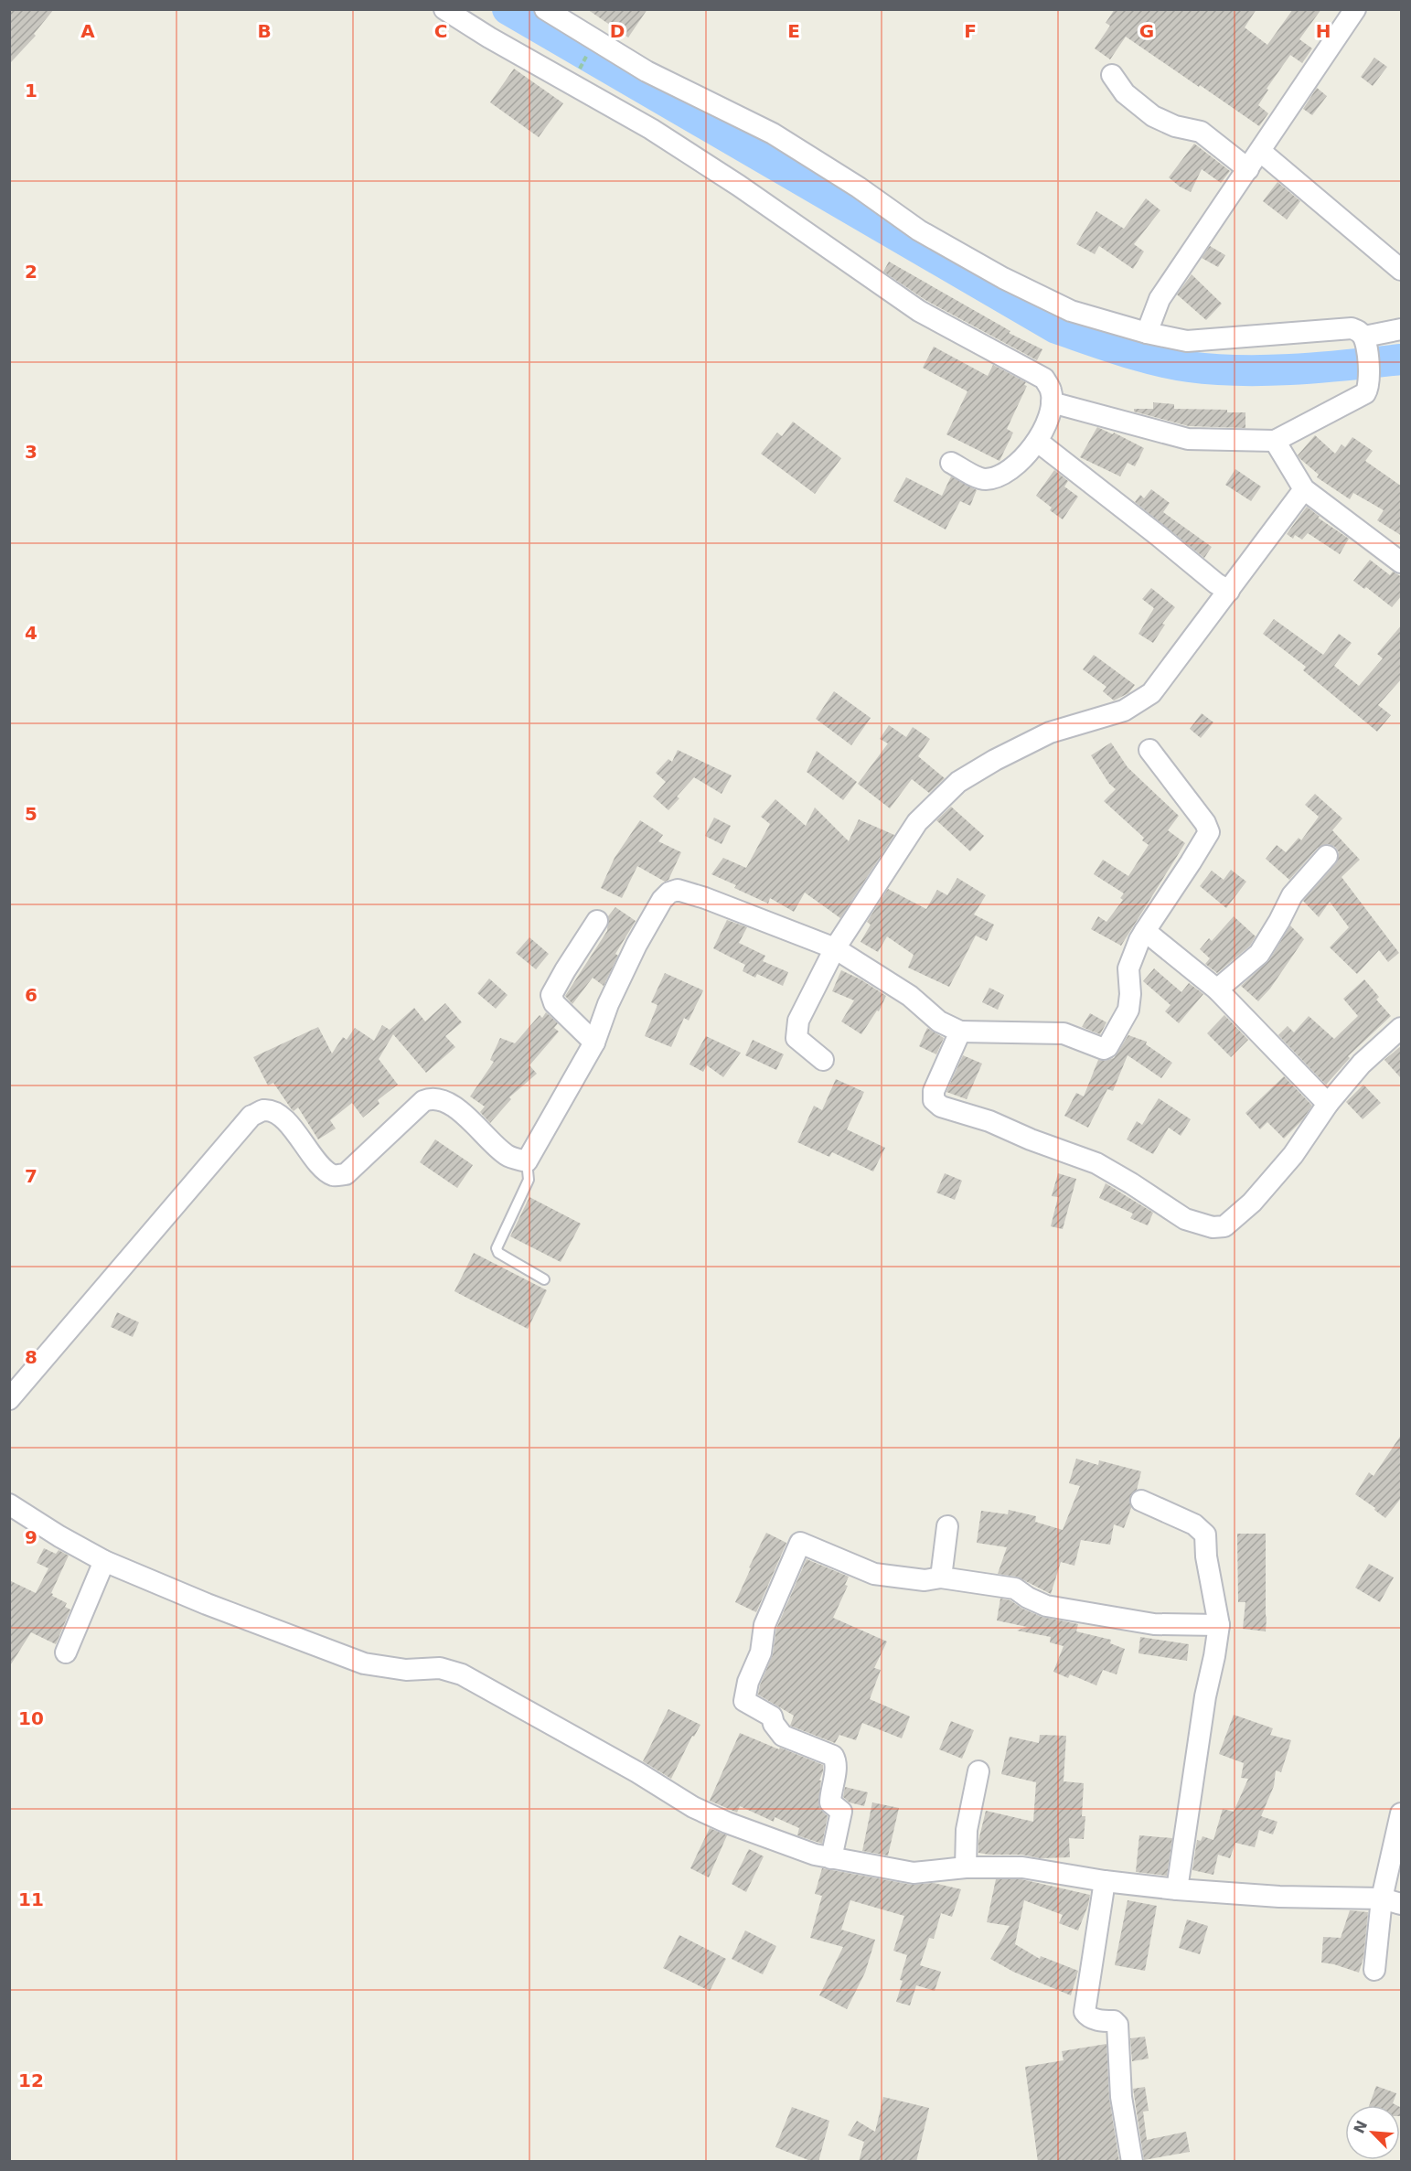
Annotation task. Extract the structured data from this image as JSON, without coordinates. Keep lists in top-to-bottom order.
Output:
{
  "north": "top left",
  "grid": {
    "columns": [
      "A",
      "B",
      "C",
      "D",
      "E",
      "F",
      "G",
      "H"
    ],
    "rows": [
      "1",
      "2",
      "3",
      "4",
      "5",
      "6",
      "7",
      "8",
      "9",
      "10",
      "11",
      "12"
    ]
  }
}
